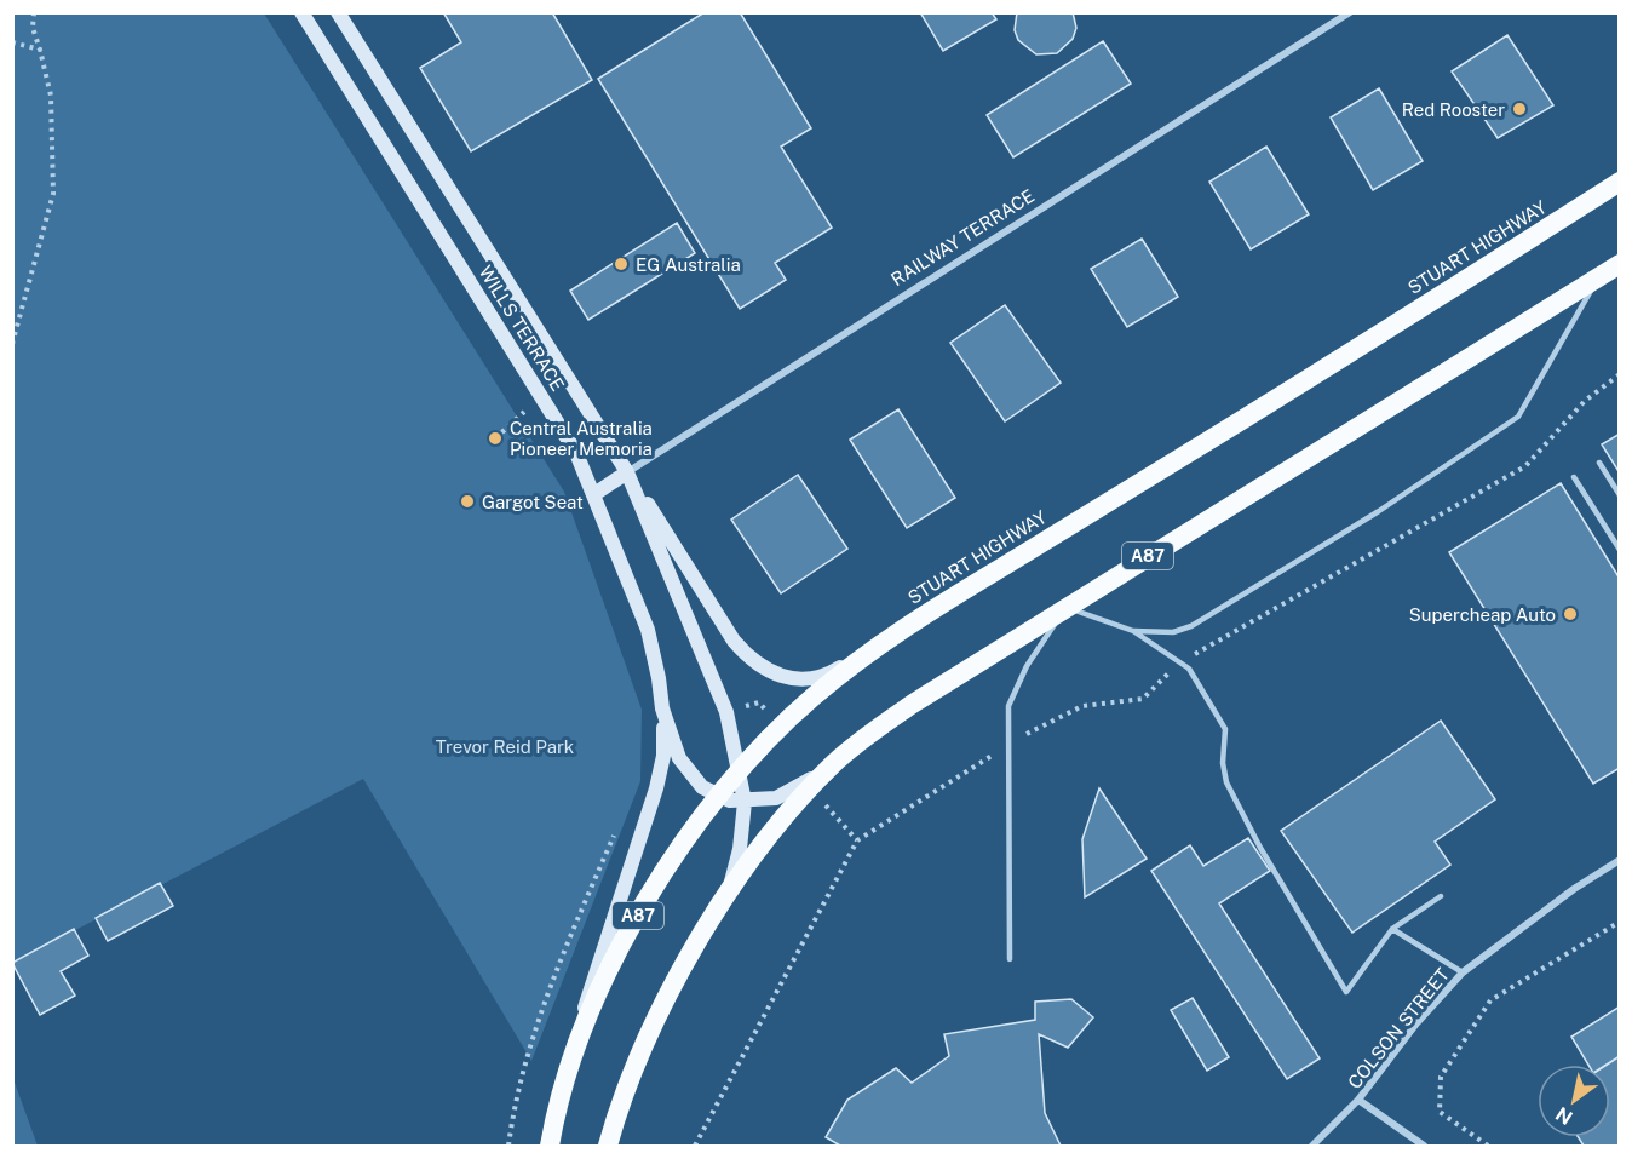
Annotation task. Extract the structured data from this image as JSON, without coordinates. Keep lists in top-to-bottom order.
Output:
{
  "streets": {
    "highway": ["STUART HIGHWAY", "A87"],
    "main road": ["RAILWAY TERRACE", "WILLS TERRACE"],
    "street": ["COLSON STREET"]
  },
  "crossings": [
    ["RAILWAY TERRACE", "WILLS TERRACE"],
    ["STUART HIGHWAY", "WILLS TERRACE"],
    ["WILLS TERRACE", "A87"]
  ],
  "parks": ["Trevor Reid Park"],
  "places": [
    "Red Rooster",
    "EG Australia",
    "Central Australia Pioneer Memoria",
    "Gargot Seat",
    "Supercheap Auto"
  ],
  "north": "bottom left"
}
